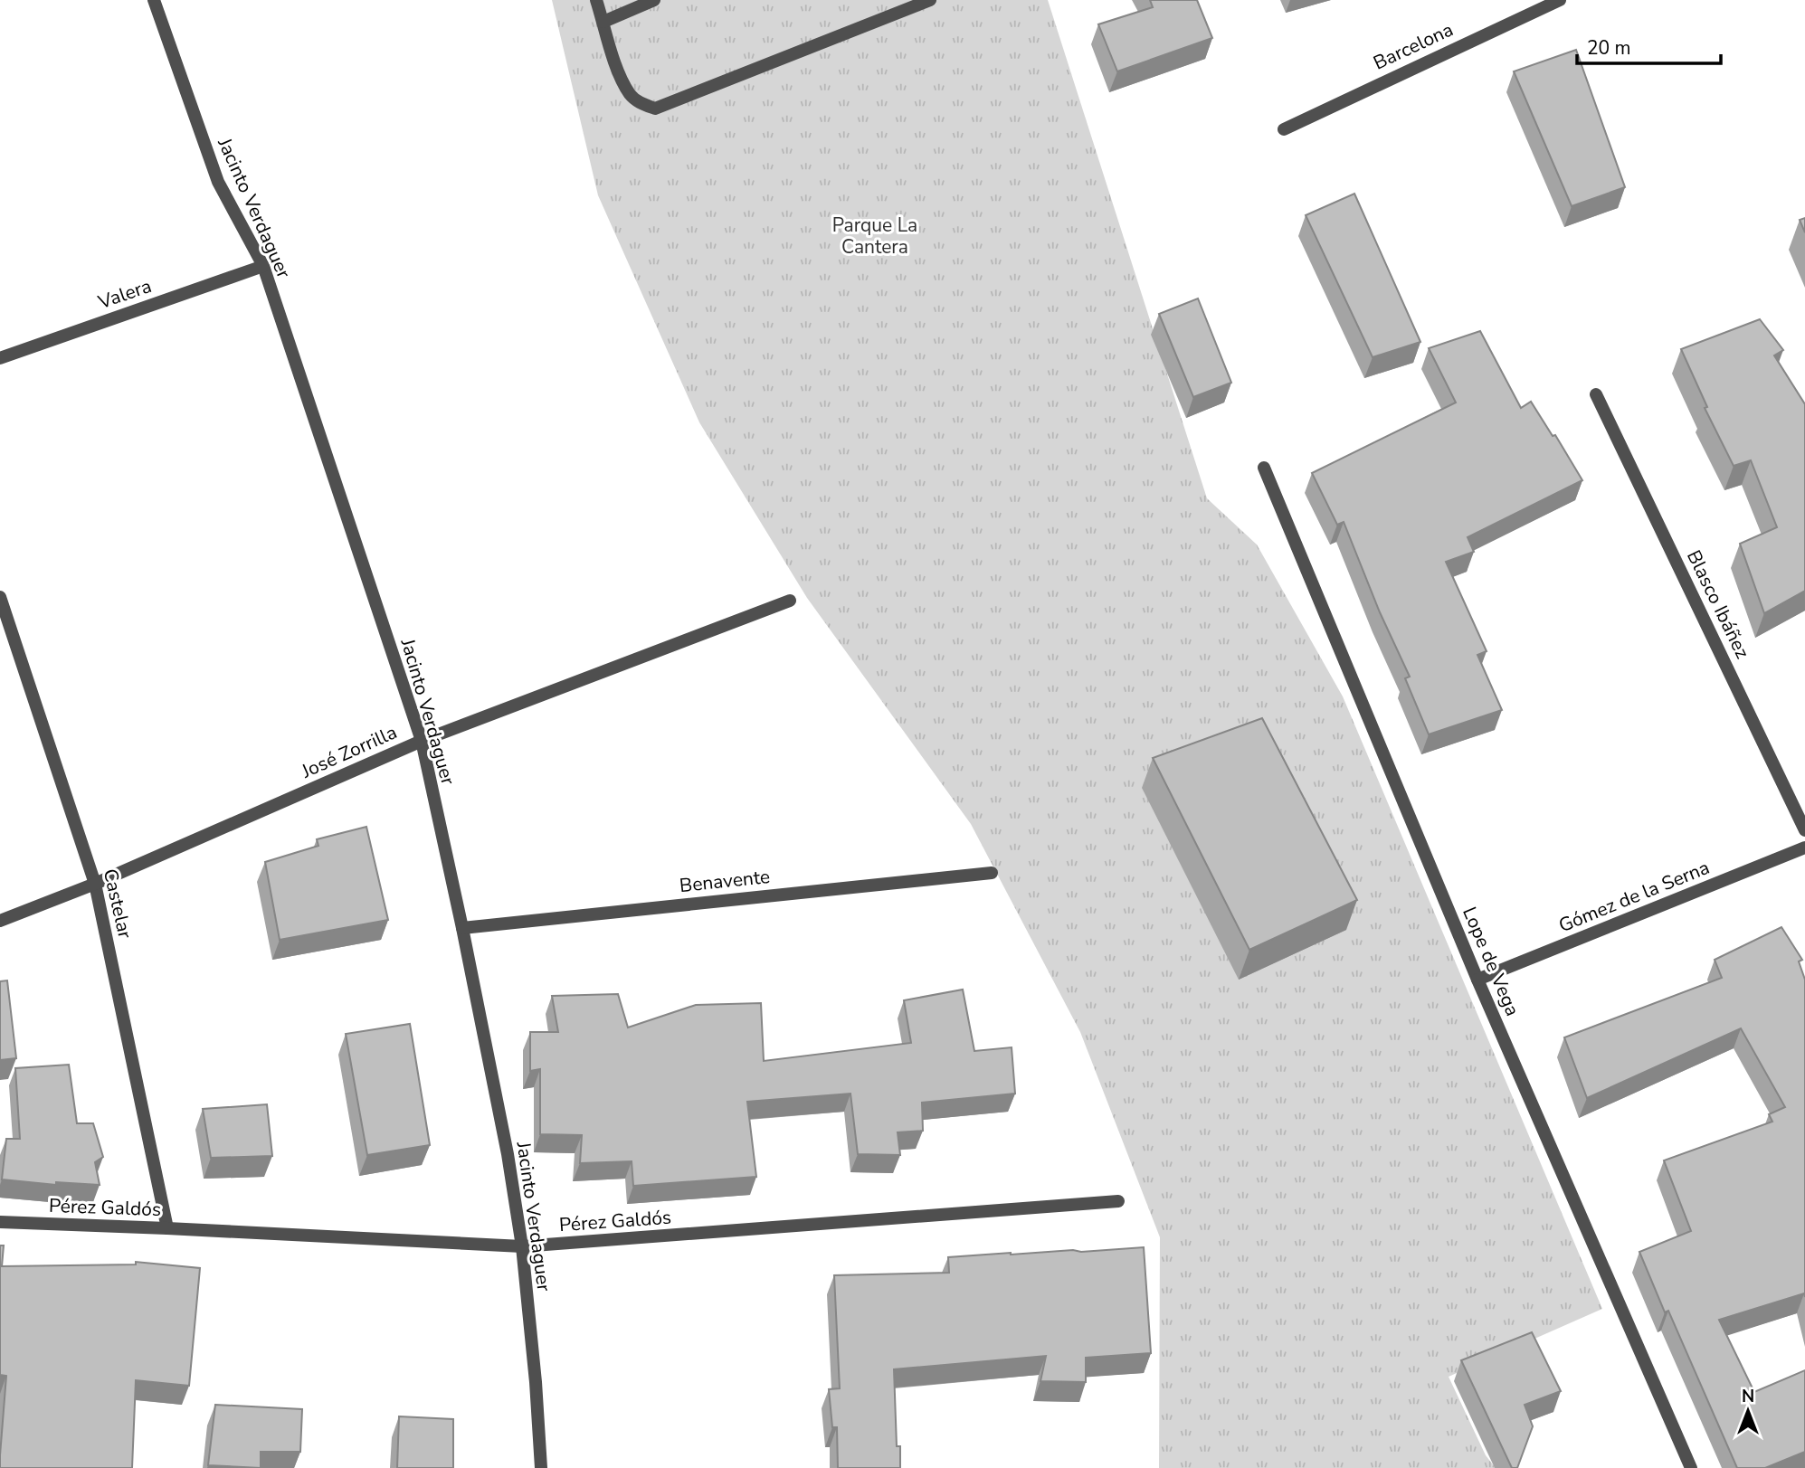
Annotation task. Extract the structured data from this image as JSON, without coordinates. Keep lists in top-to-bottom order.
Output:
{
  "streets": {
    "street": [
      "Barcelona",
      "Jacinto Verdaguer",
      "Valera",
      "Blasco Ibáñez",
      "José Zorrilla",
      "Benavente",
      "Gómez de la Serna",
      "Castelar",
      "Lope de Vega",
      "Pérez Galdós"
    ]
  },
  "crossings": [
    ["Jacinto Verdaguer", "Valera"],
    ["Jacinto Verdaguer", "José Zorrilla"],
    ["Jacinto Verdaguer", "Benavente"],
    ["Jacinto Verdaguer", "Pérez Galdós"],
    ["José Zorrilla", "Castelar"],
    ["Gómez de la Serna", "Lope de Vega"],
    ["Castelar", "Pérez Galdós"]
  ],
  "parks": ["Parque La Cantera"],
  "scale_bar": "20 m",
  "north": "top"
}
